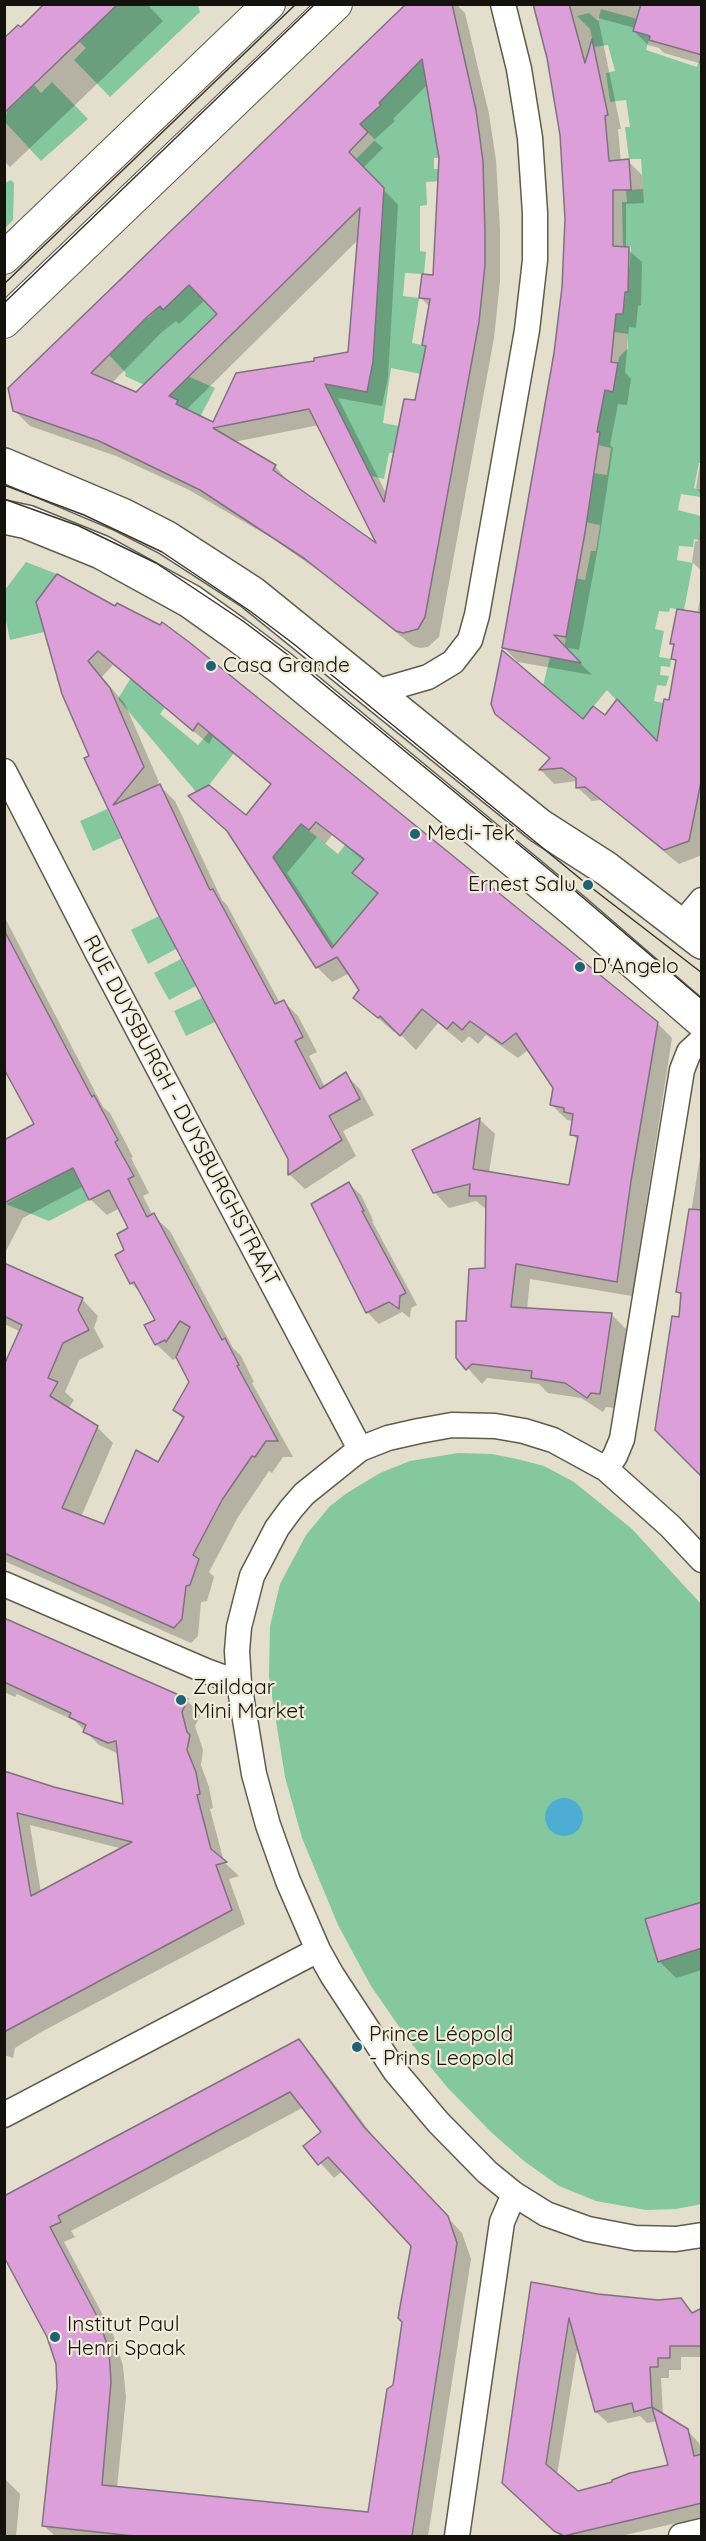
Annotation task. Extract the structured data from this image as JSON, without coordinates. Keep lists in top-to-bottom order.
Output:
{
  "streets": {
    "street": ["RUE DUYSBURGH - DUYSBURGHSTRAAT"]
  },
  "places": [
    "Casa Grande",
    "Medi-Tek",
    "Ernest Salu",
    "D'Angelo",
    "Zaildaar Mini Market",
    "Prince Léopold - Prins Leopold",
    "Institut Paul Henri Spaak"
  ]
}
